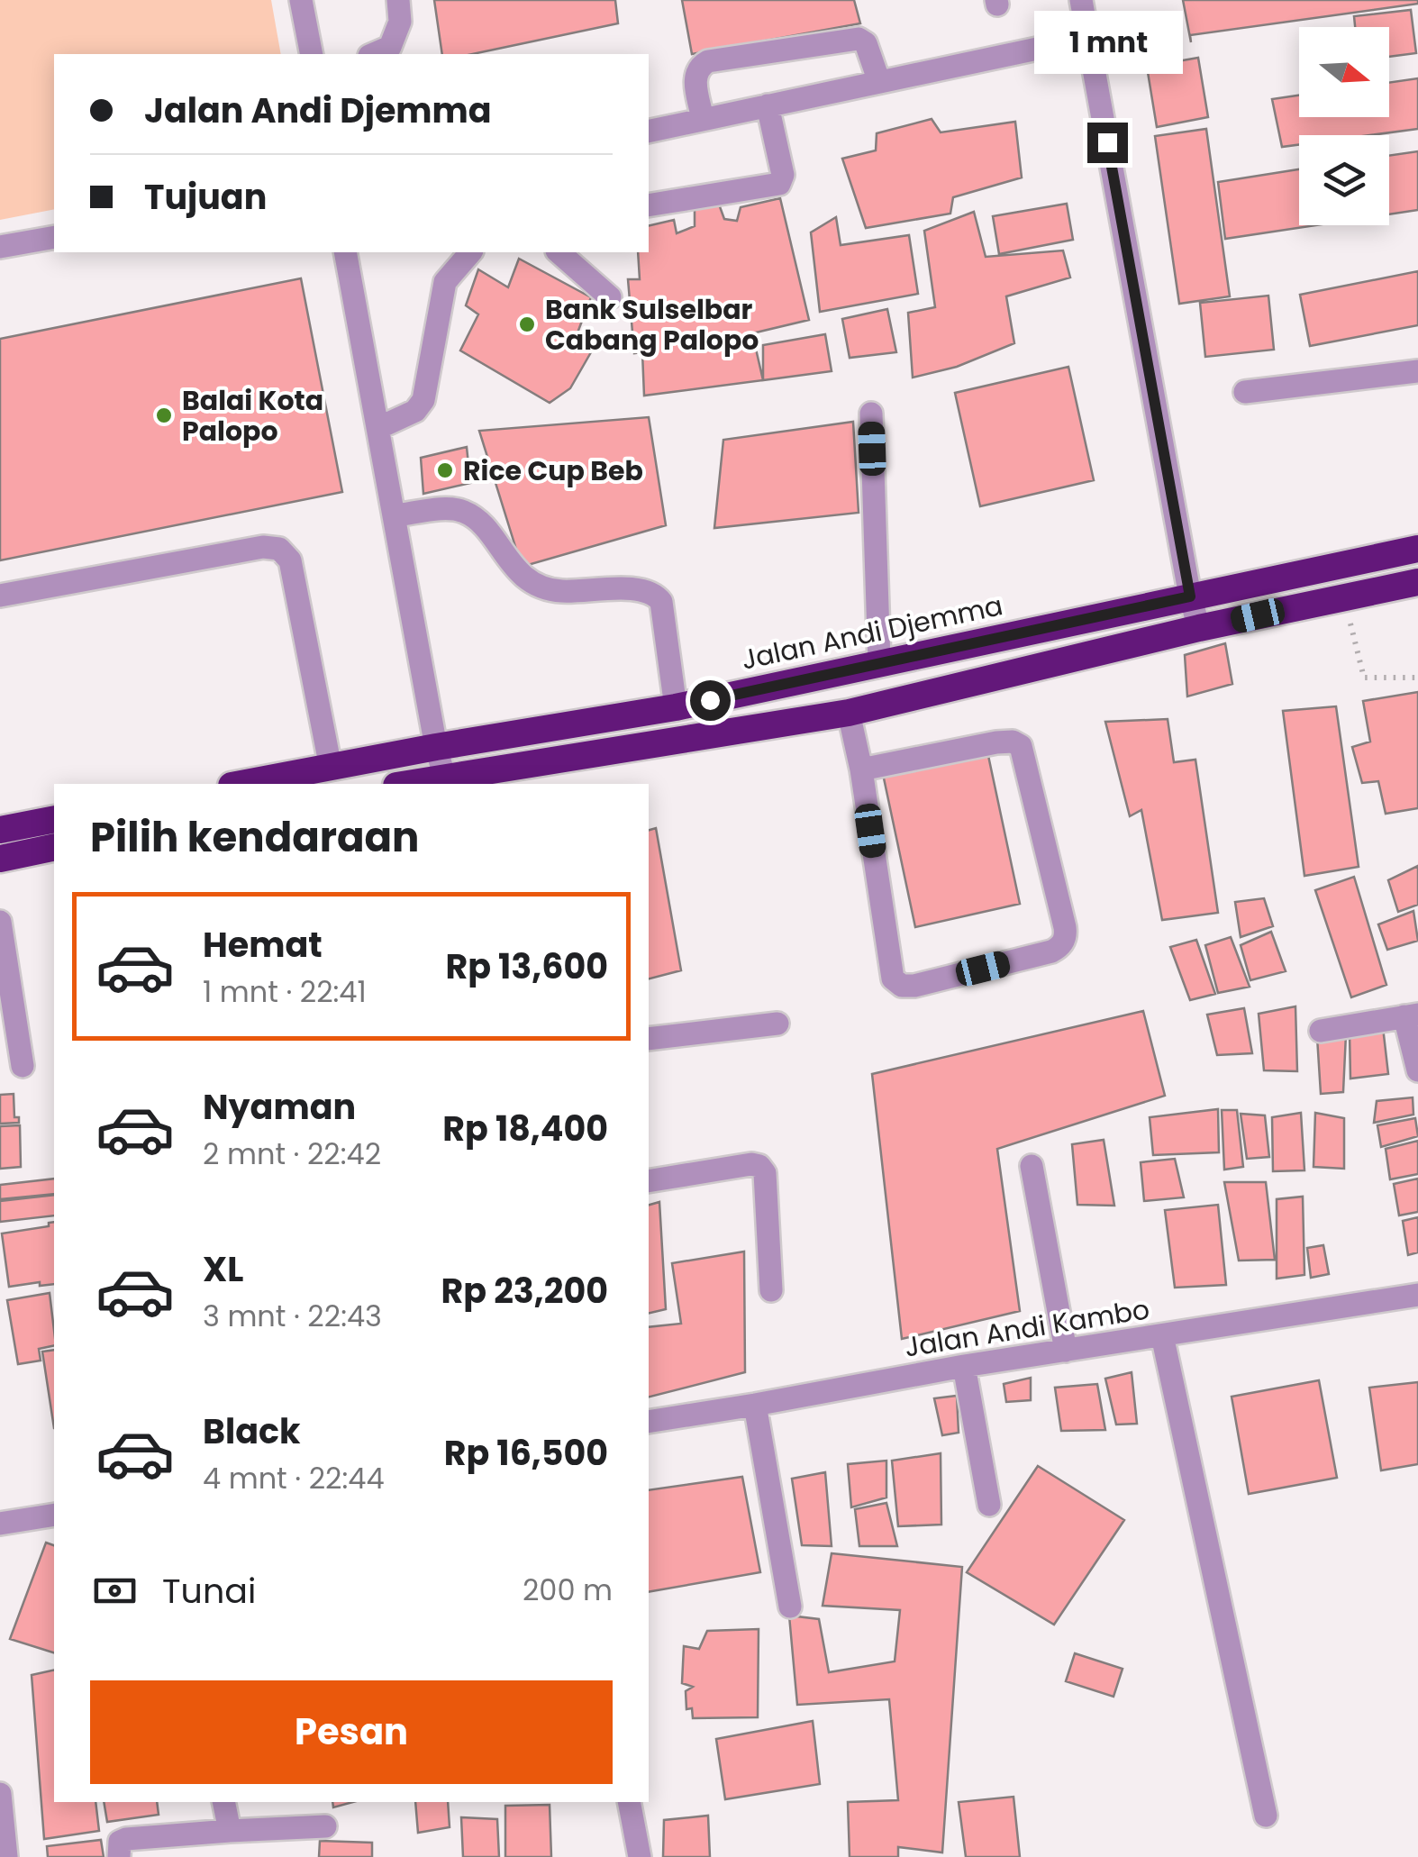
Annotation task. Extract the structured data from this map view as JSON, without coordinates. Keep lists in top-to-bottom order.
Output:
{
  "streets": {
    "highway": ["Jalan Andi Djemma"],
    "street": ["Jalan Andi Kambo"]
  },
  "places": ["Bank Sulselbar Cabang Palopo", "Balai Kota Palopo", "Rice Cup Beb"],
  "north": "right",
  "page": {
    "bubble": "1 mnt",
    "banner": ["Jalan Andi Djemma", "Tujuan"],
    "heading": "Pilih kendaraan",
    "list": [
      {
        "name": "Hemat",
        "note": "1 mnt · 22:41",
        "value": "Rp 13,600"
      },
      {
        "name": "Nyaman",
        "note": "2 mnt · 22:42",
        "value": "Rp 18,400"
      },
      {
        "name": "XL",
        "note": "3 mnt · 22:43",
        "value": "Rp 23,200"
      },
      {
        "name": "Black",
        "note": "4 mnt · 22:44",
        "value": "Rp 16,500"
      }
    ],
    "pay": ["Tunai", "200 m"],
    "buttons": "Pesan"
  }
}
